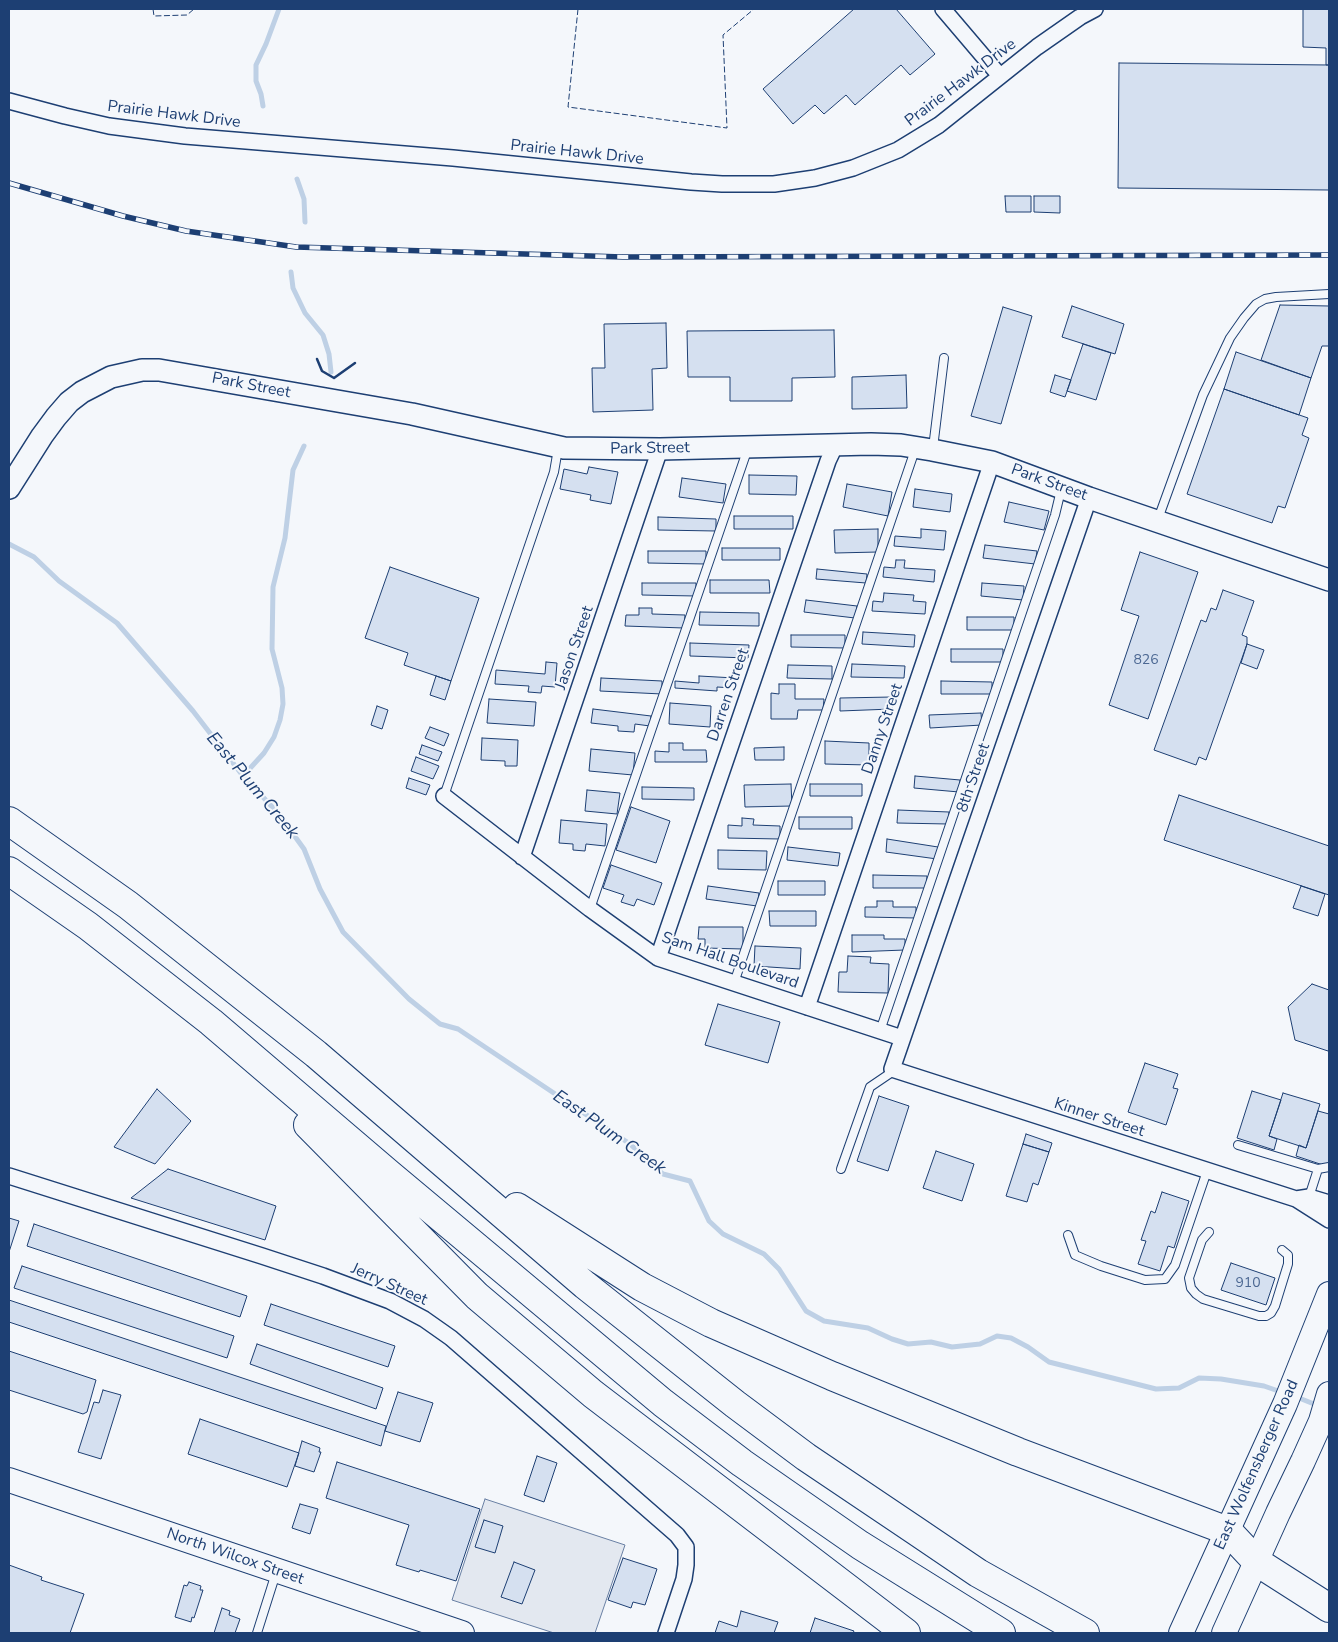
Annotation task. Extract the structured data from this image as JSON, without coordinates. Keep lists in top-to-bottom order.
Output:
{
  "streets": {
    "main road": ["East Wolfensberger Road", "North Wilcox Street"],
    "street": [
      "Prairie Hawk Drive",
      "Park Street",
      "Jason Street",
      "Darren Street",
      "Danny Street",
      "8th Street",
      "Sam Hall Boulevard",
      "Kinner Street",
      "Jerry Street"
    ]
  },
  "crossings": [
    ["Park Street", "Jason Street"],
    ["Park Street", "Darren Street"],
    ["Park Street", "Danny Street"],
    ["Park Street", "8th Street"],
    ["Jason Street", "Sam Hall Boulevard"],
    ["Darren Street", "Sam Hall Boulevard"],
    ["Danny Street", "Sam Hall Boulevard"],
    ["8th Street", "Sam Hall Boulevard"],
    ["8th Street", "Kinner Street"]
  ],
  "water": ["East Plum Creek"],
  "house_numbers": ["826", "910"]
}
